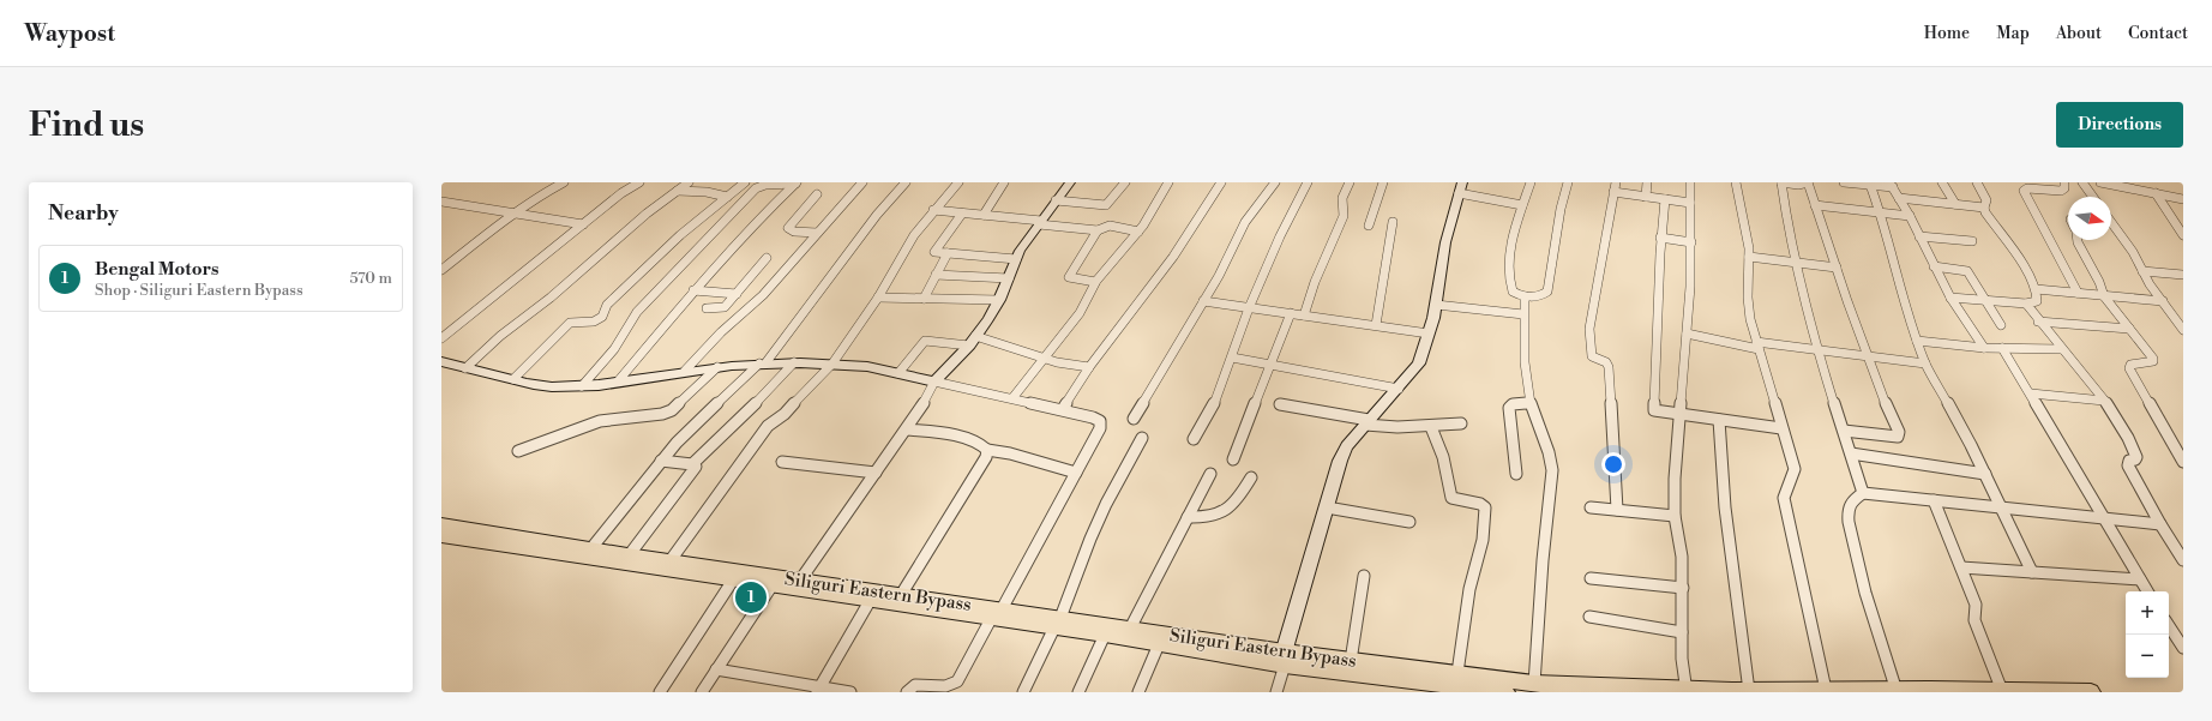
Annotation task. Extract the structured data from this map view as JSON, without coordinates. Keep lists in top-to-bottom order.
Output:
{
  "streets": {
    "main road": ["Siliguri Eastern Bypass"]
  },
  "north": "right",
  "page": {
    "header": "Waypost",
    "nav": [
      "Home",
      "Map",
      "About",
      "Contact"
    ],
    "buttons": "Directions",
    "title": "Find us",
    "heading": "Nearby",
    "list": [
      {
        "mark": "1",
        "name": "Bengal Motors",
        "note": "Shop · Siliguri Eastern Bypass",
        "value": "570 m"
      }
    ],
    "pins": "1",
    "map_buttons": ["+", "−"]
  }
}
